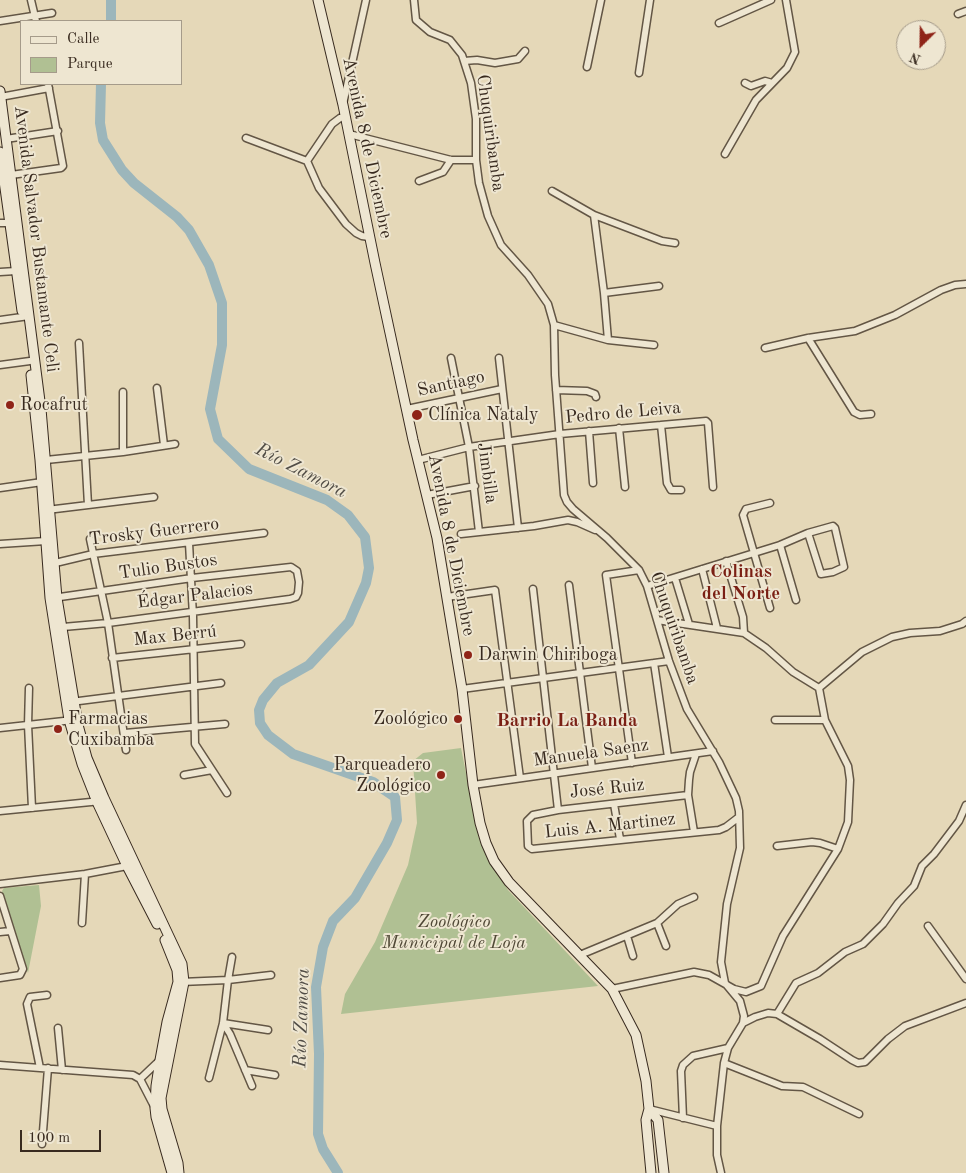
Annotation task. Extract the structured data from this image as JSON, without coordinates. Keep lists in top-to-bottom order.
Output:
{
  "streets": {
    "main road": ["Avenida 8 de Diciembre", "Avenida Salvador Bustamante Celi"],
    "street": [
      "Chuquiribamba",
      "Santiago",
      "Pedro de Leiva",
      "Jimbilla",
      "Trosky Guerrero",
      "Tulio Bustos",
      "Édgar Palacios",
      "Max Berrú",
      "Manuela Saenz",
      "José Ruiz",
      "Luis A. Martinez"
    ]
  },
  "crossings": [
    ["Chuquiribamba", "Pedro de Leiva"],
    ["Chuquiribamba", "Manuela Saenz"],
    ["Chuquiribamba", "Luis A. Martinez"],
    ["Avenida 8 de Diciembre", "Santiago"],
    ["Avenida 8 de Diciembre", "Pedro de Leiva"],
    ["Avenida 8 de Diciembre", "Manuela Saenz"],
    ["Avenida Salvador Bustamante Celi", "Trosky Guerrero"],
    ["Avenida Salvador Bustamante Celi", "Tulio Bustos"],
    ["Avenida Salvador Bustamante Celi", "Édgar Palacios"],
    ["Santiago", "Jimbilla"],
    ["Pedro de Leiva", "Jimbilla"],
    ["Tulio Bustos", "Édgar Palacios"],
    ["José Ruiz", "Luis A. Martinez"]
  ],
  "districts": ["Colinas del Norte", "Barrio La Banda"],
  "water": ["Río Zamora"],
  "parks": ["Zoológico Municipal de Loja"],
  "places": [
    "Rocafrut",
    "Clínica Nataly",
    "Darwin Chiriboga",
    "Zoológico",
    "Farmacias Cuxibamba",
    "Parqueadero Zoológico"
  ],
  "legend": ["Calle", "Parque"],
  "scale_bar": "100 m",
  "north": "bottom left"
}
